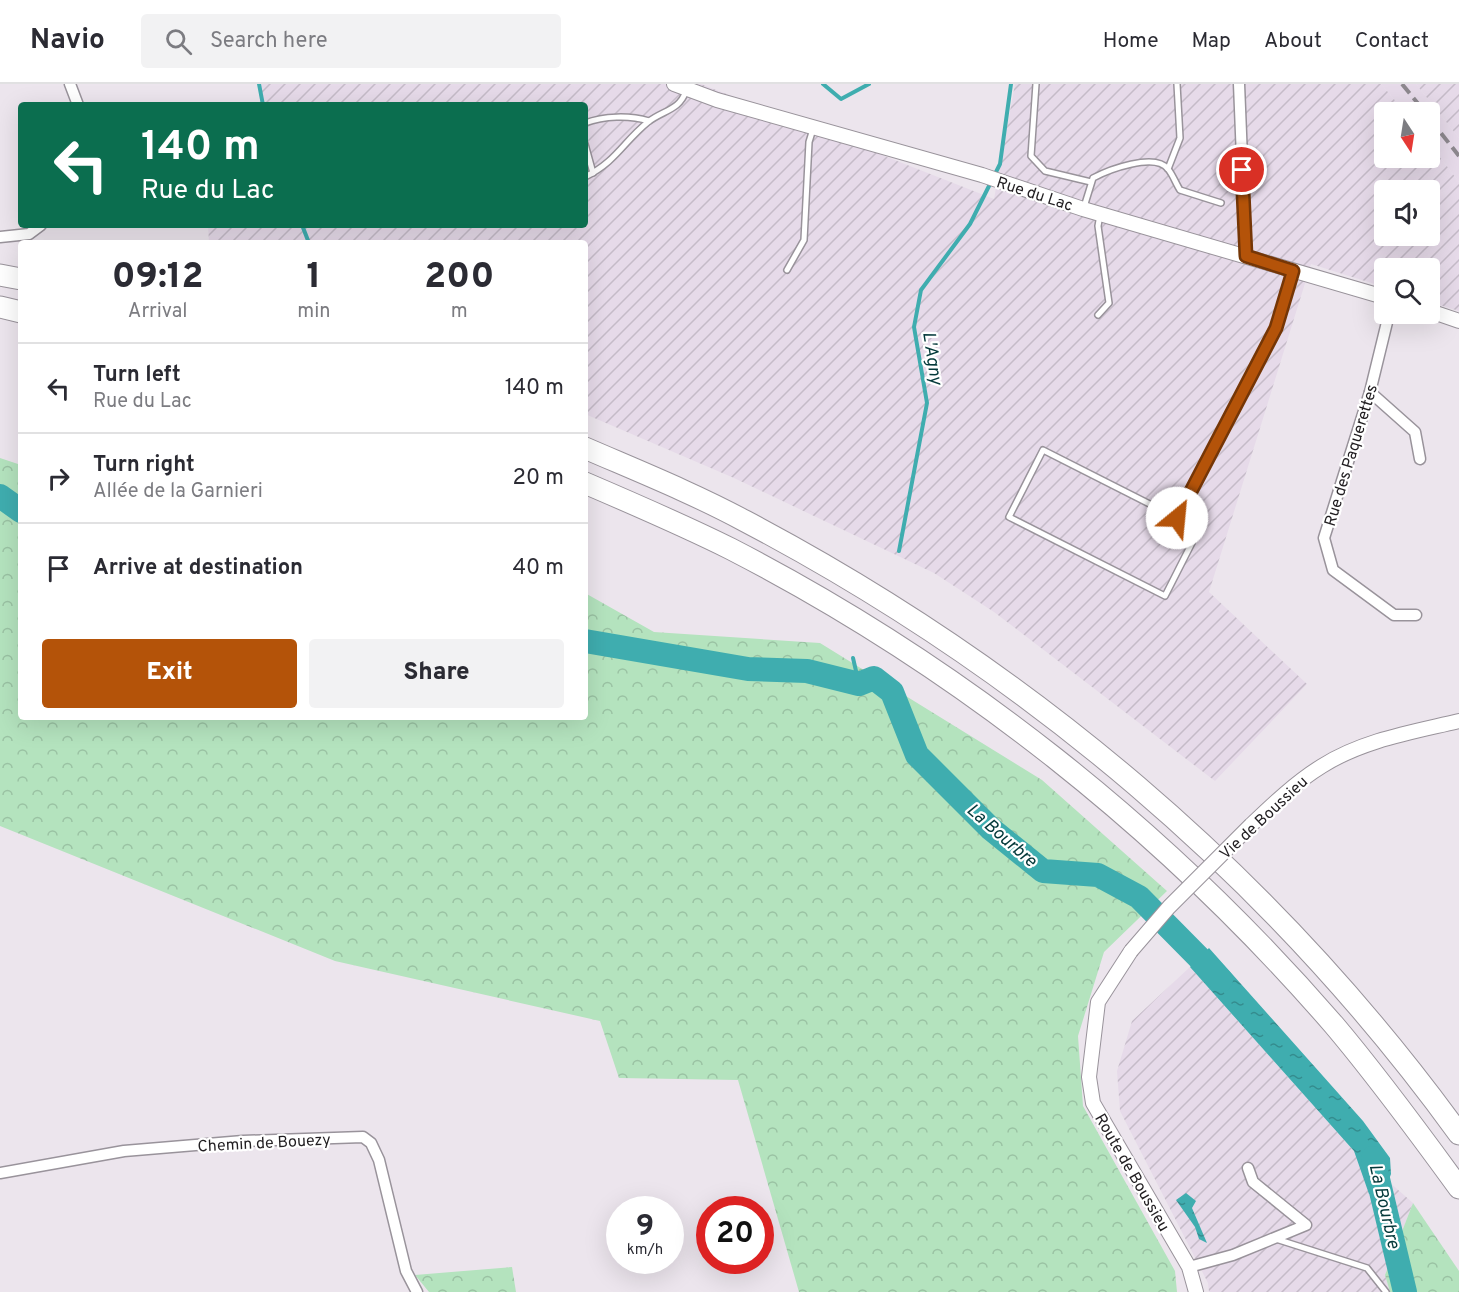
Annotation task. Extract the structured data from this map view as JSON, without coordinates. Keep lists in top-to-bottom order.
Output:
{
  "streets": {
    "street": [
      "Rue du Lac",
      "Rue des Paquerettes",
      "Vie de Boussieu",
      "Chemin de Bouezy",
      "Route de Boussieu"
    ]
  },
  "crossings": [
    ["Vie de Boussieu", "Route de Boussieu"]
  ],
  "water": ["L'Agny", "La Bourbre"],
  "north": "bottom",
  "page": {
    "header": "Navio",
    "search": "Search here",
    "nav": [
      "Home",
      "Map",
      "About",
      "Contact"
    ],
    "turn": ["140 m", "Rue du Lac"],
    "eta": [
      "09:12",
      "Arrival",
      "1",
      "min",
      "200",
      "m"
    ],
    "list": [
      {
        "name": "Turn left",
        "note": "Rue du Lac",
        "value": "140 m"
      },
      {
        "name": "Turn right",
        "note": "Allée de la Garnieri",
        "value": "20 m"
      },
      {
        "name": "Arrive at destination",
        "value": "40 m"
      }
    ],
    "buttons": ["Exit", "Share"],
    "speed": "9 km/h",
    "limit": "20"
  }
}
